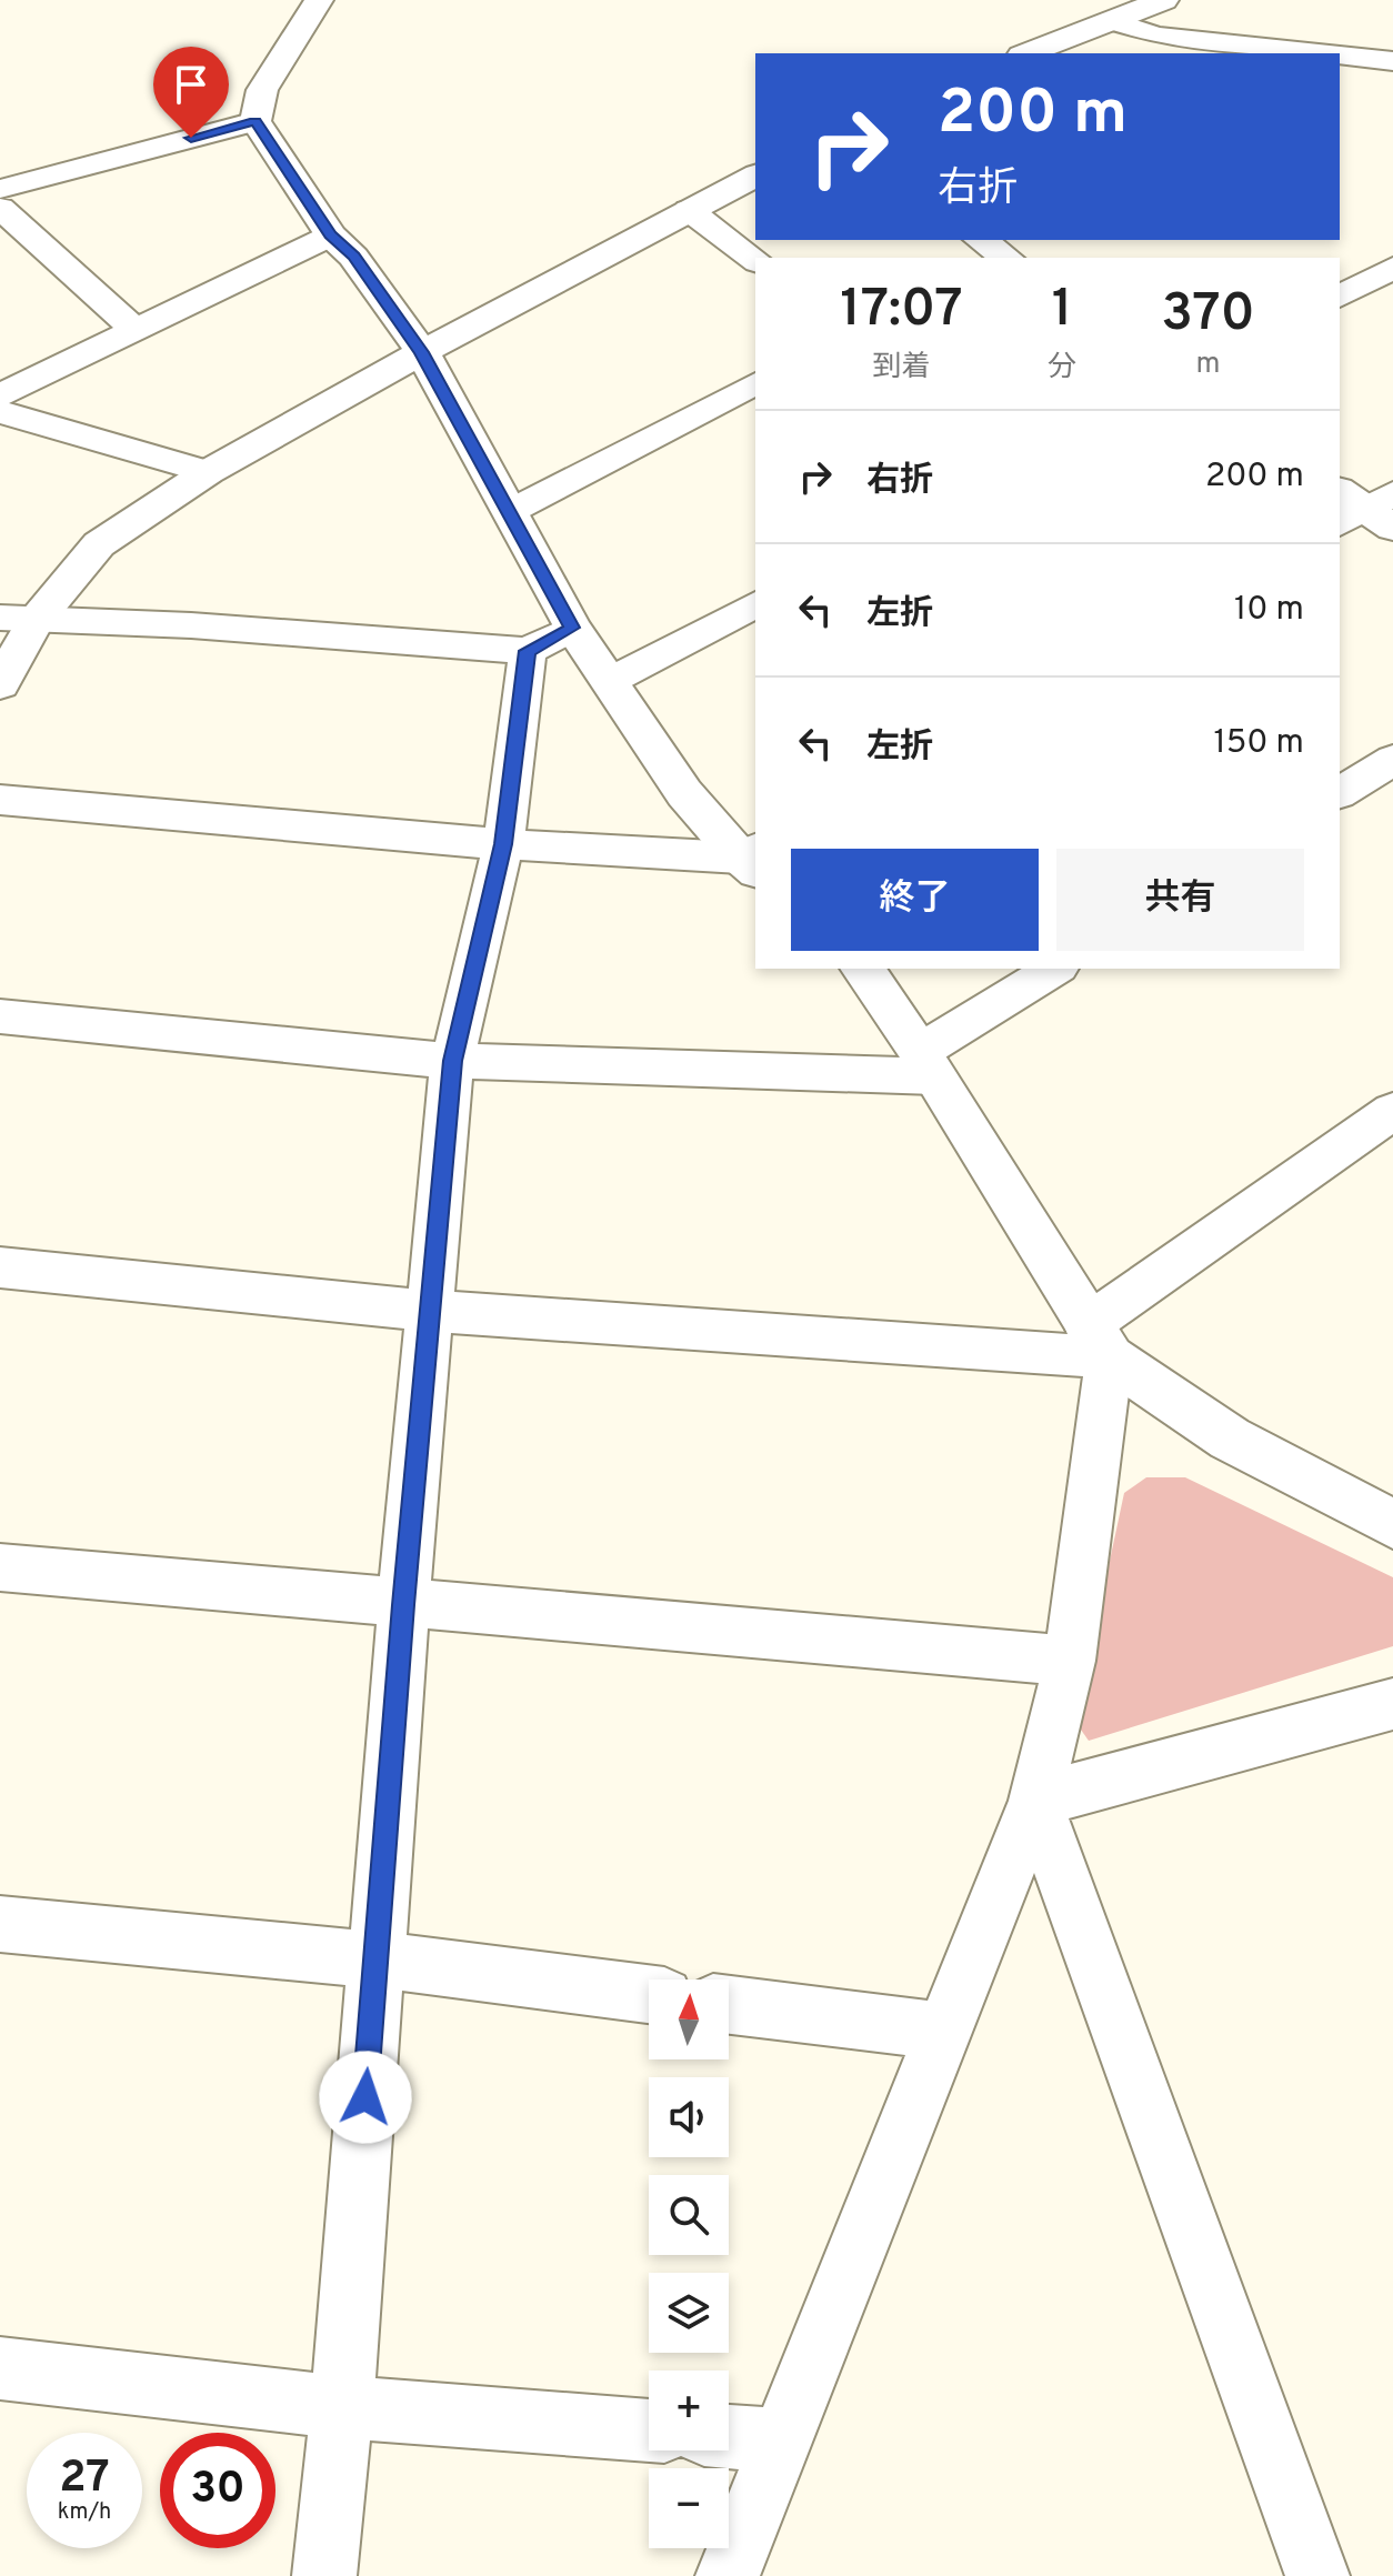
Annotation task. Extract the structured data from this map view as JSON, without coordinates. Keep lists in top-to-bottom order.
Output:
{
  "north": "top",
  "page": {
    "turn": ["200 m", "右折"],
    "eta": [
      "17:07",
      "到着",
      "1",
      "分",
      "370",
      "m"
    ],
    "list": [
      {
        "name": "右折",
        "value": "200 m"
      },
      {
        "name": "左折",
        "value": "10 m"
      },
      {
        "name": "左折",
        "value": "150 m"
      }
    ],
    "buttons": ["終了", "共有"],
    "map_buttons": ["+", "−"],
    "speed": "27 km/h",
    "limit": "30"
  }
}
